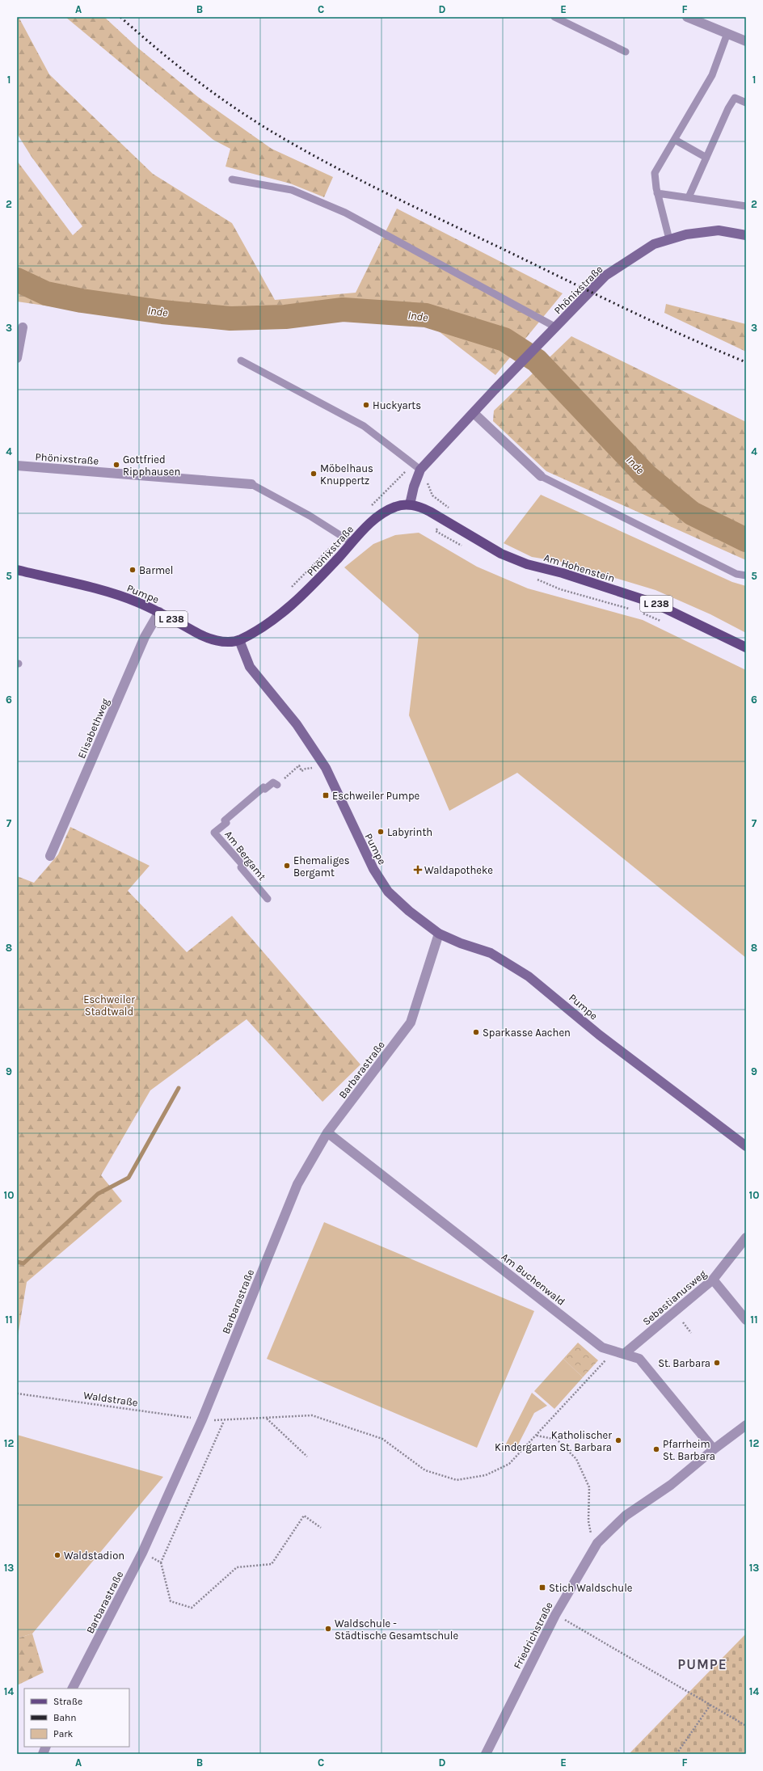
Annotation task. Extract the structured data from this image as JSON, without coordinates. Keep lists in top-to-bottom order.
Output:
{
  "streets": {
    "main road": [
      "Phönixstraße",
      "Am Hohenstein",
      "Pumpe",
      "L 238"
    ],
    "street": [
      "Elisabethweg",
      "Barbarastraße",
      "Am Buchenwald",
      "Sebastianusweg",
      "Friedrichstraße"
    ],
    "lane": ["Am Bergamt"],
    "path": ["Waldstraße"]
  },
  "crossings": [
    ["Phönixstraße", "Am Hohenstein"],
    ["Phönixstraße", "Pumpe"],
    ["Pumpe", "Elisabethweg"],
    ["Pumpe", "Barbarastraße"],
    ["Barbarastraße", "Am Buchenwald"],
    ["Barbarastraße", "Waldstraße"],
    ["Am Buchenwald", "Sebastianusweg"],
    ["Am Buchenwald", "Waldstraße"],
    ["Am Buchenwald", "Friedrichstraße"],
    ["Sebastianusweg", "Waldstraße"]
  ],
  "districts": ["PUMPE"],
  "water": ["Inde"],
  "parks": ["Eschweiler Stadtwald"],
  "places": {
    "other": [
      "Huckyarts",
      "Gottfried Ripphausen",
      "Möbelhaus Knuppertz",
      "Barmel",
      "Labyrinth",
      "Ehemaliges Bergamt",
      "Sparkasse Aachen",
      "St. Barbara",
      "Katholischer Kindergarten St. Barbara",
      "Pfarrheim St. Barbara",
      "Waldstadion",
      "Waldschule - Städtische Gesamtschule"
    ],
    "transit": ["Eschweiler Pumpe", "Stich Waldschule"],
    "health": ["Waldapotheke"]
  },
  "legend": ["Straße", "Bahn", "Park"],
  "grid": {
    "columns": [
      "A",
      "B",
      "C",
      "D",
      "E",
      "F"
    ],
    "rows": [
      "1",
      "2",
      "3",
      "4",
      "5",
      "6",
      "7",
      "8",
      "9",
      "10",
      "11",
      "12",
      "13",
      "14"
    ]
  }
}
